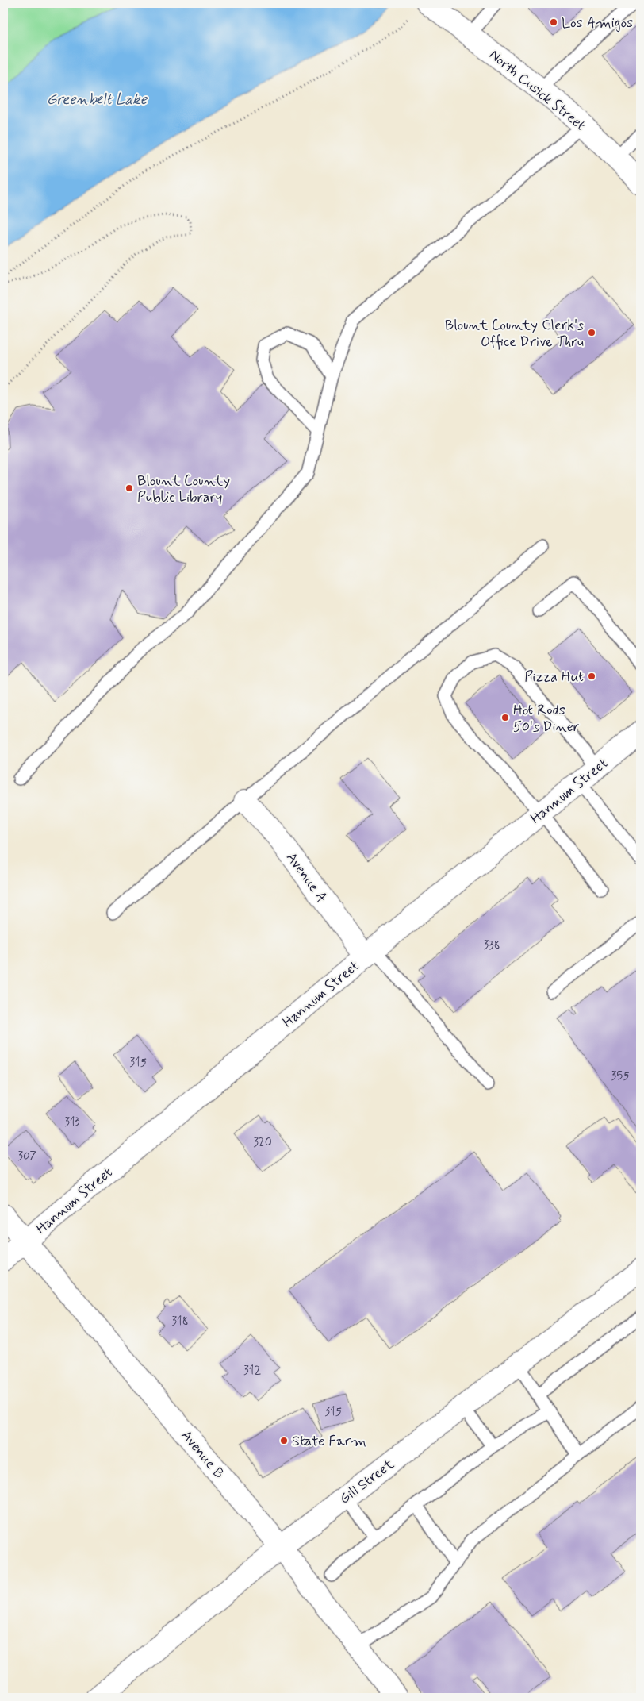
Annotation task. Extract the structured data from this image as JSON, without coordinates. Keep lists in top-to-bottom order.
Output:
{
  "streets": {
    "street": [
      "North Cusick Street",
      "Hannum Street",
      "Avenue A",
      "Avenue B",
      "Gill Street"
    ]
  },
  "crossings": [
    ["Hannum Street", "Avenue A"],
    ["Hannum Street", "Avenue B"],
    ["Avenue B", "Gill Street"]
  ],
  "water": ["Greenbelt Lake"],
  "places": [
    "Los Amigos",
    "Blount County Clerk's Office Drive Thru",
    "Blount County Public Library",
    "Pizza Hut",
    "Hot Rods 50's Diner",
    "State Farm"
  ],
  "house_numbers": [
    "338",
    "315",
    "355",
    "313",
    "320",
    "307",
    "318",
    "312",
    "315"
  ]
}
